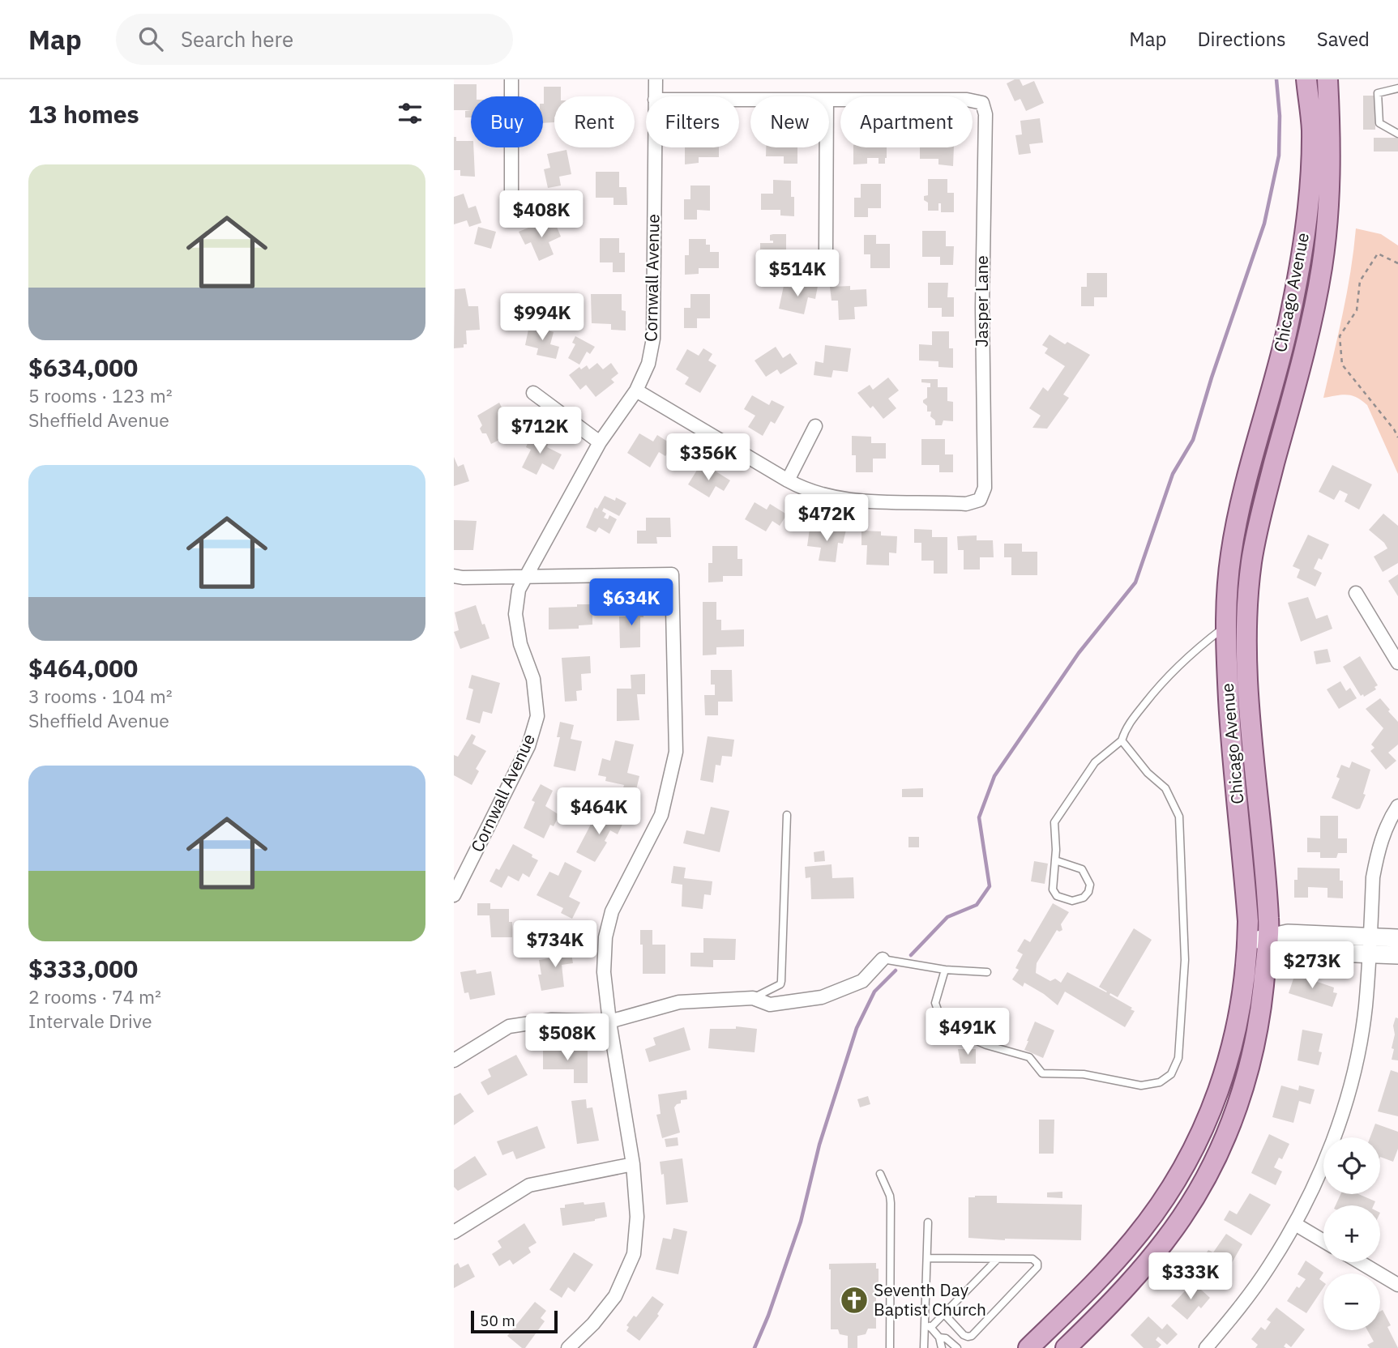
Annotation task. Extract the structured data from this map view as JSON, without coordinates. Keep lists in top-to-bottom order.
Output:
{
  "streets": {
    "main road": ["Chicago Avenue"],
    "street": ["Cornwall Avenue", "Jasper Lane"]
  },
  "places": {
    "church": ["Seventh Day Baptist Church"]
  },
  "scale_bar": "50 m",
  "page": {
    "header": "Map",
    "search": "Search here",
    "nav": ["Map", "Directions", "Saved"],
    "heading": "13 homes",
    "chip": [
      "Buy",
      "Rent",
      "Filters",
      "New",
      "Apartment"
    ],
    "list": [
      {
        "name": "$634,000",
        "note": "5 rooms · 123 m² · Sheffield Avenue"
      },
      {
        "name": "$464,000",
        "note": "3 rooms · 104 m² · Sheffield Avenue"
      },
      {
        "name": "$333,000",
        "note": "2 rooms · 74 m² · Intervale Drive"
      }
    ],
    "price": [
      "$408K",
      "$514K",
      "$994K",
      "$712K",
      "$356K",
      "$472K",
      "$634K",
      "$464K",
      "$734K",
      "$273K",
      "$491K",
      "$508K",
      "$333K"
    ],
    "map_buttons": ["+", "−"],
    "scale": "50 m"
  }
}
